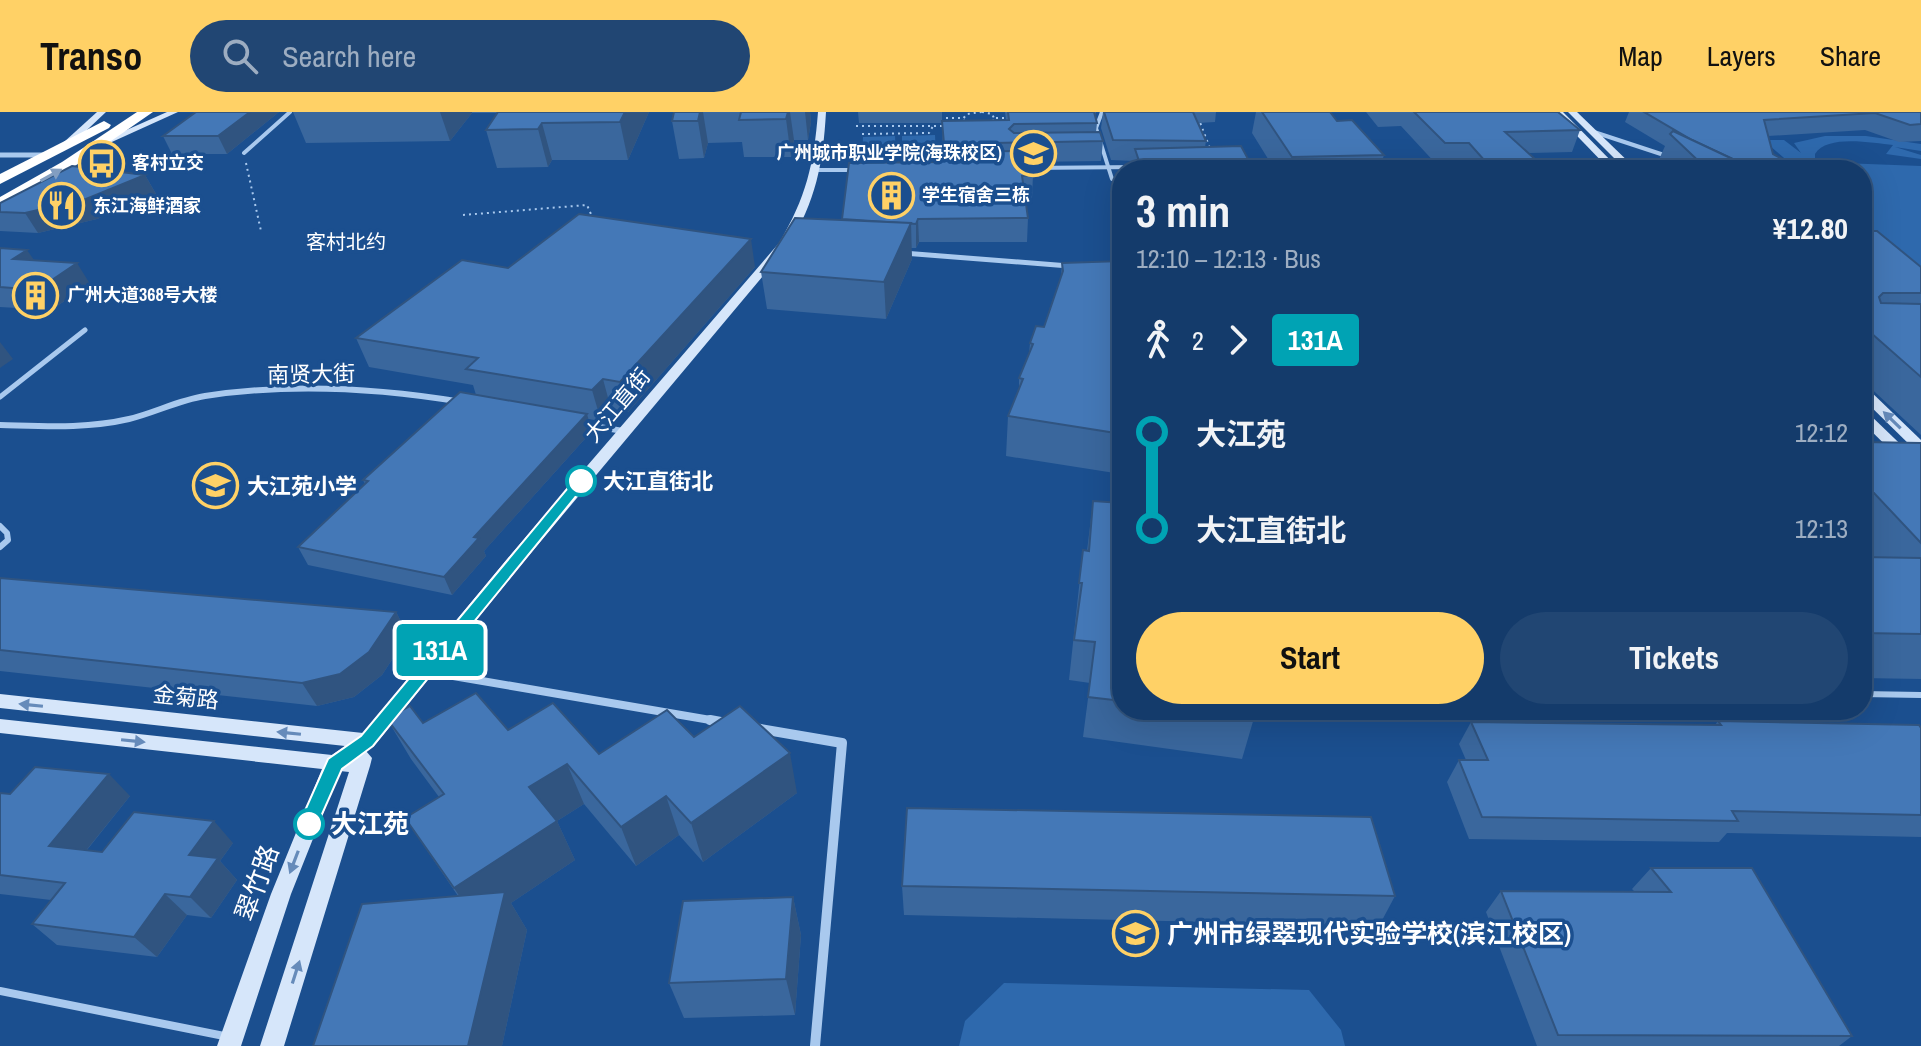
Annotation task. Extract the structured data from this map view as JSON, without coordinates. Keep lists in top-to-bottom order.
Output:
{
  "streets": {
    "street": [
      "南贤大街",
      "大江直街",
      "金菊路",
      "翠竹路"
    ]
  },
  "crossings": [
    ["大江直街", "金菊路"]
  ],
  "districts": ["客村北约"],
  "places": {
    "school or university": ["广州城市职业学院(海珠校区)", "大江苑小学", "广州市绿翠现代实验学校(滨江校区)"],
    "bus stop": ["客村立交"],
    "building": ["学生宿舍三栋", "广州大道368号大楼"],
    "restaurant": ["东江海鲜酒家"],
    "other": ["大江直街北", "大江苑"]
  },
  "lines": ["bus line 131A"],
  "page": {
    "header": "Transo",
    "search": "Search here",
    "nav": ["Map", "Layers", "Share"],
    "on_map": "131A",
    "heading": ["3 min", "12:10 – 12:13 · Bus", "¥12.80"],
    "legs": ["2", "131A"],
    "list": [
      {
        "name": "大江苑",
        "value": "12:12"
      },
      {
        "name": "大江直街北",
        "value": "12:13"
      }
    ],
    "buttons": ["Start", "Tickets"]
  }
}
